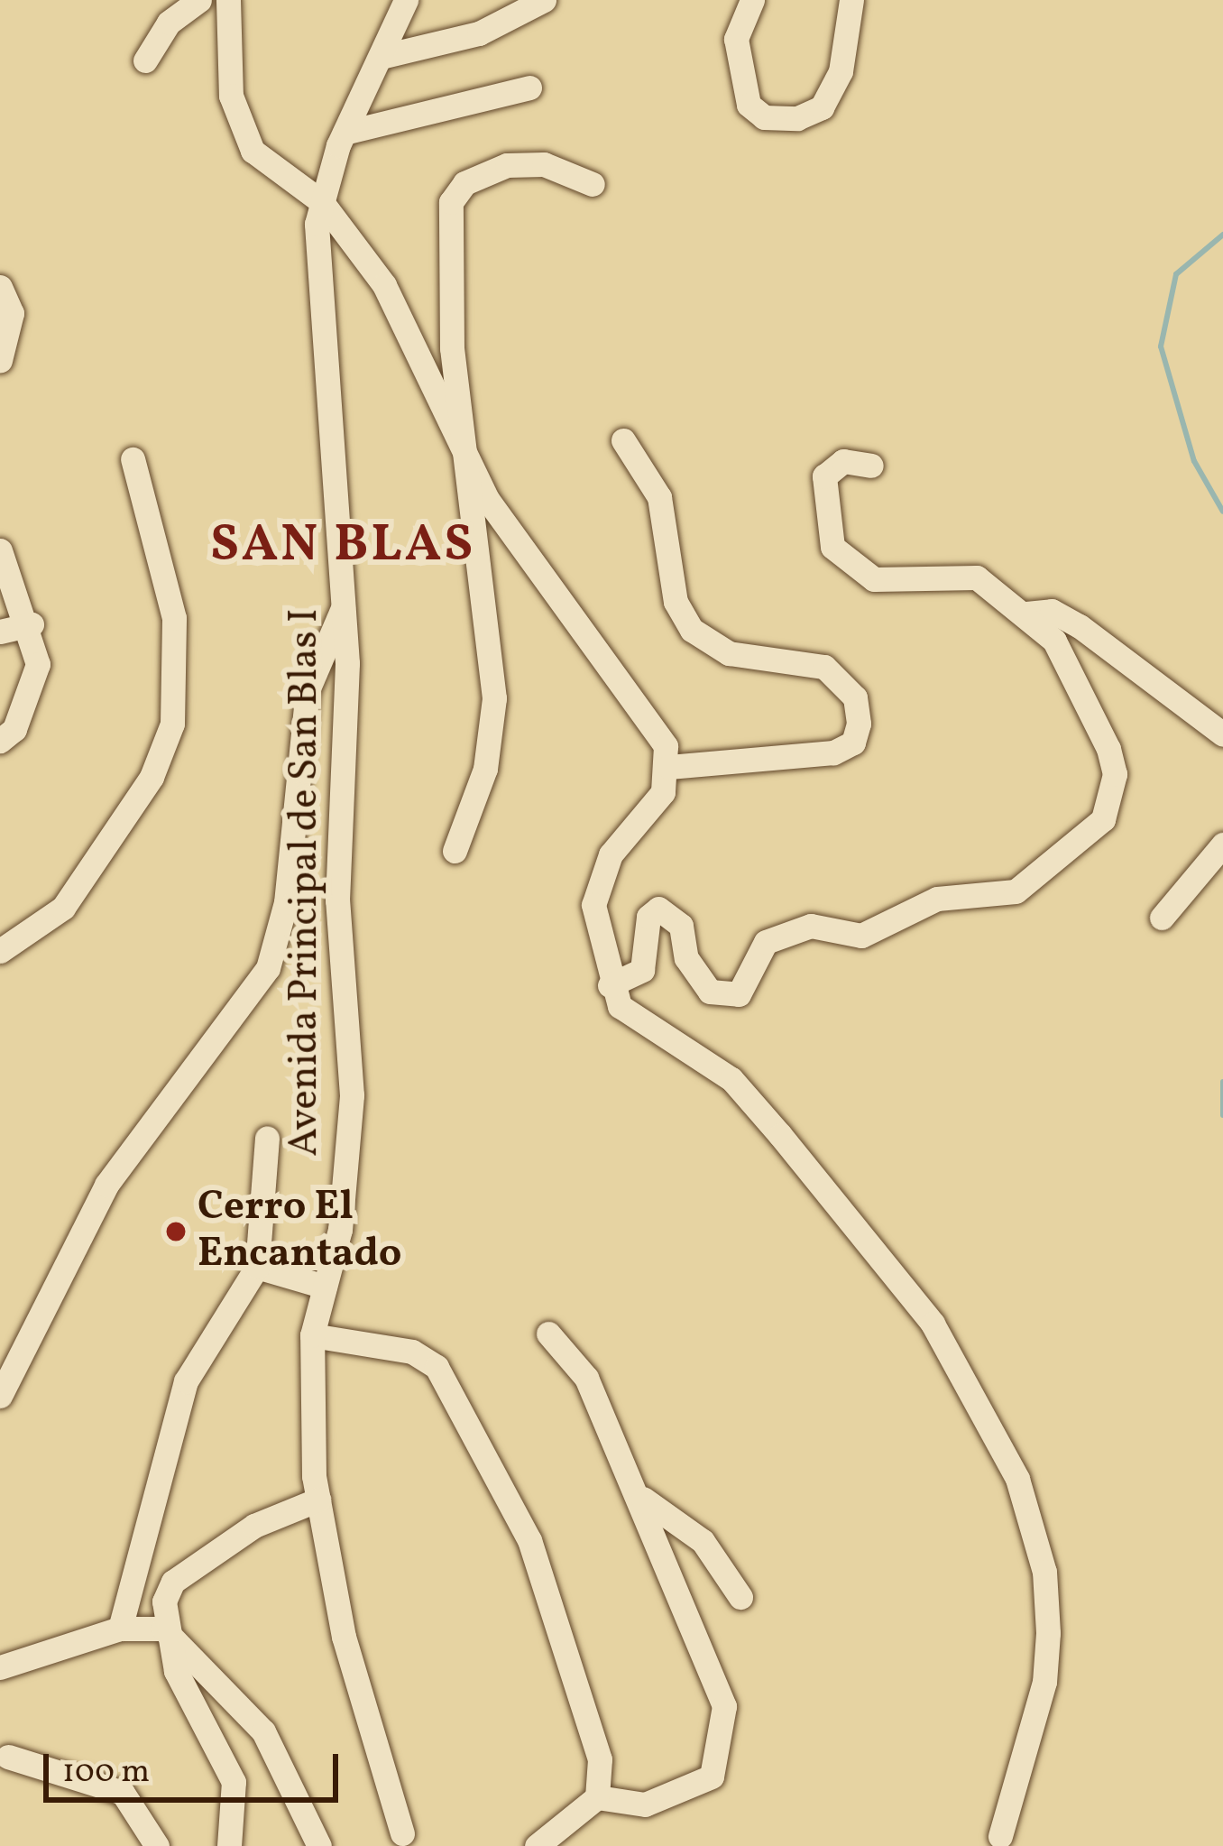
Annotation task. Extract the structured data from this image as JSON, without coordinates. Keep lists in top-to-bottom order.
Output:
{
  "streets": {
    "street": ["Avenida Principal de San Blas I"]
  },
  "districts": ["SAN BLAS"],
  "places": ["Cerro El Encantado"],
  "scale_bar": "100 m"
}
